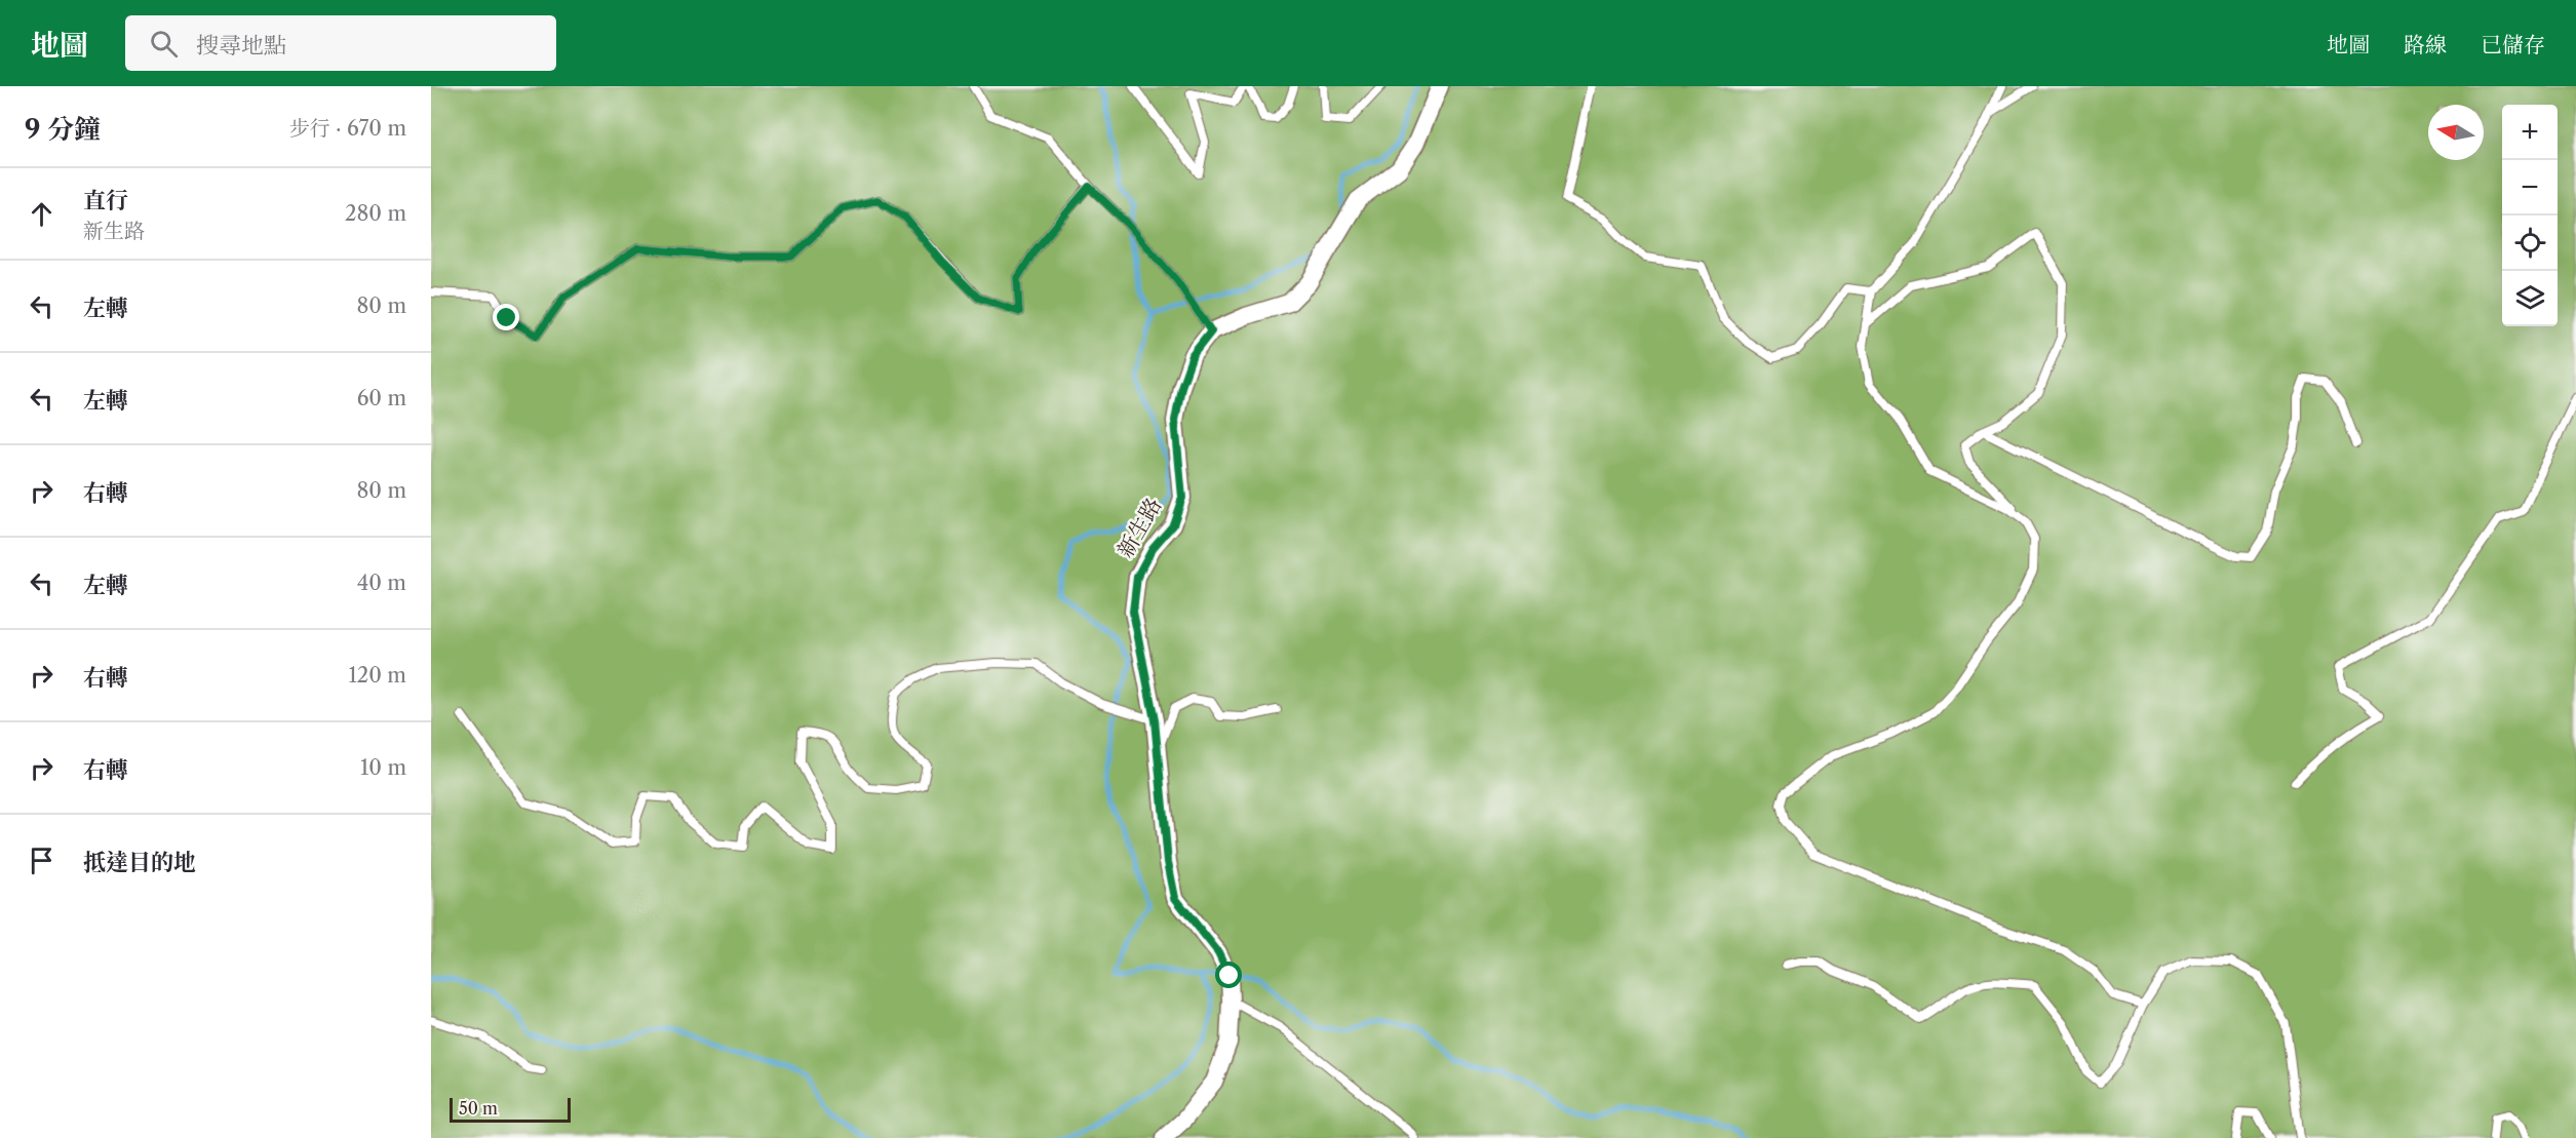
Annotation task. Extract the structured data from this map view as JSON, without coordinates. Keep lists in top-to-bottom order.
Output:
{
  "streets": {
    "street": ["新生路"]
  },
  "scale_bar": "50 m",
  "north": "left",
  "page": {
    "header": "地圖",
    "search": "搜尋地點",
    "nav": ["地圖", "路線", "已儲存"],
    "heading": ["9 分鐘", "步行 · 670 m"],
    "map_buttons": ["+", "−"],
    "list": [
      ["直行", "新生路", "280 m"],
      ["左轉", "80 m"],
      ["左轉", "60 m"],
      ["右轉", "80 m"],
      ["左轉", "40 m"],
      ["右轉", "120 m"],
      ["右轉", "10 m"],
      "抵達目的地"
    ],
    "scale": "50 m"
  }
}
